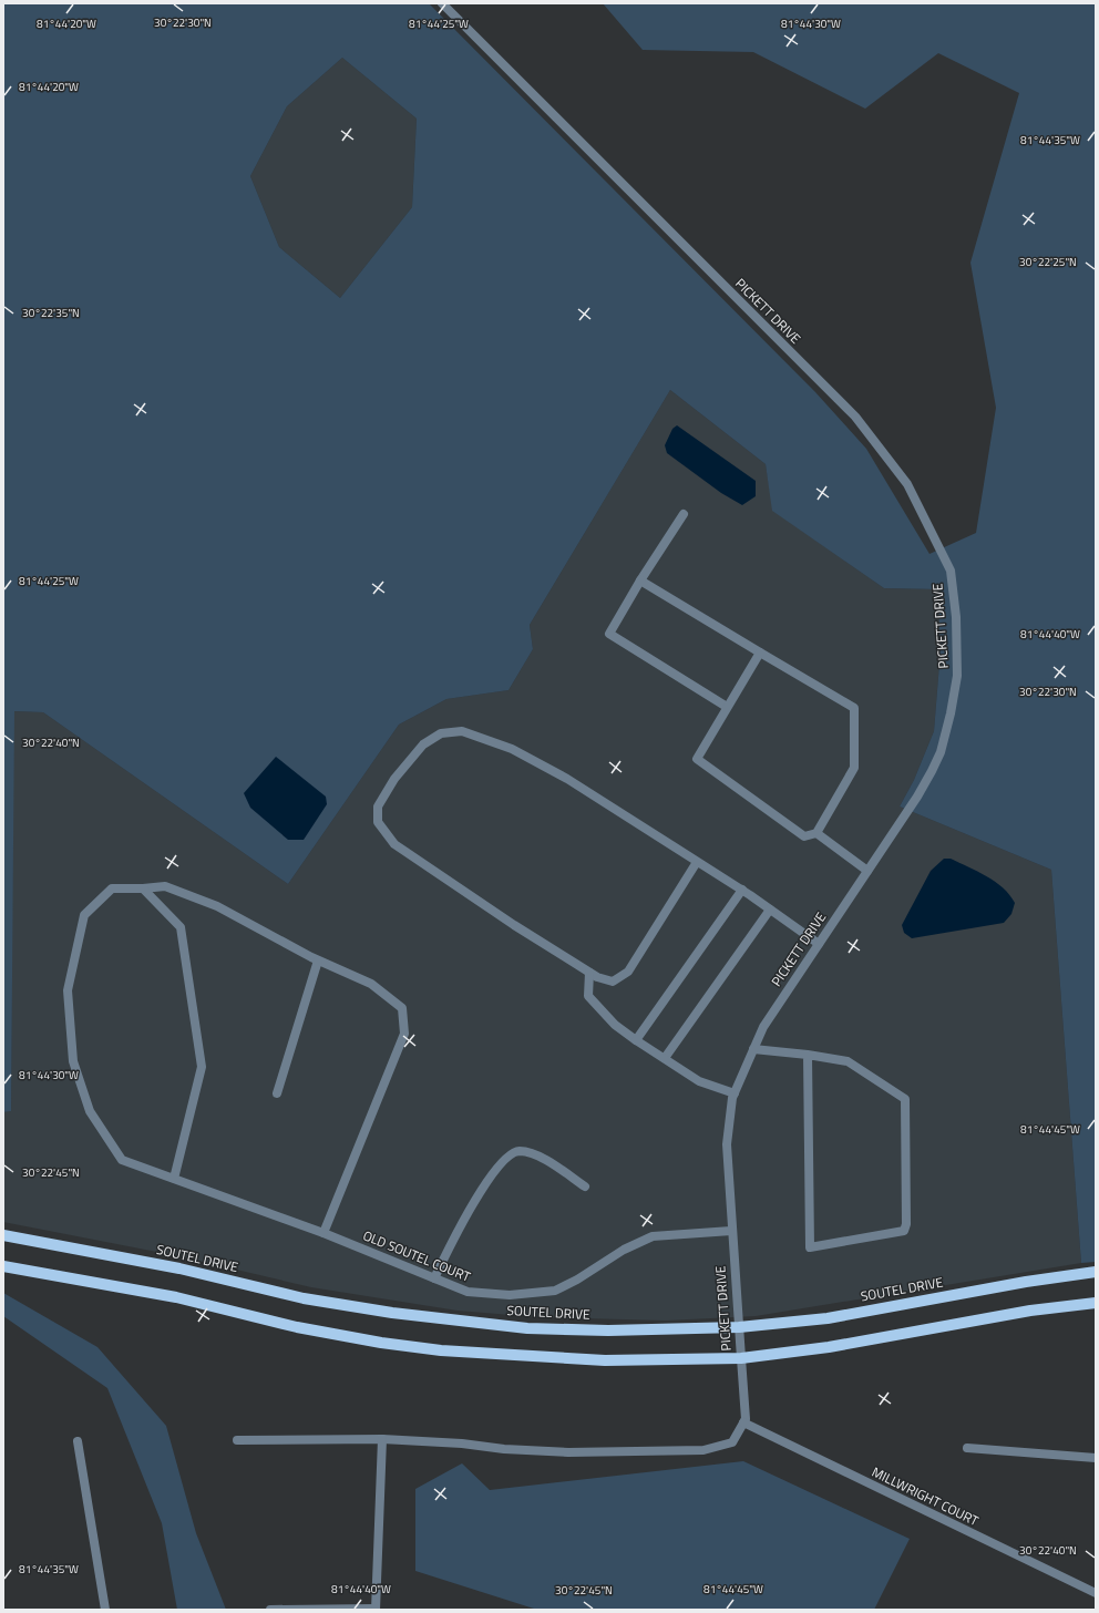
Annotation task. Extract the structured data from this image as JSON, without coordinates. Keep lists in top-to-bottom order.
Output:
{
  "streets": {
    "main road": ["SOUTEL DRIVE"],
    "street": ["PICKETT DRIVE", "OLD SOUTEL COURT", "MILLWRIGHT COURT"]
  },
  "crossings": [
    ["PICKETT DRIVE", "OLD SOUTEL COURT"],
    ["PICKETT DRIVE", "SOUTEL DRIVE"],
    ["PICKETT DRIVE", "MILLWRIGHT COURT"]
  ],
  "coordinates": [
    "30°22'30\"N",
    "81°44'20\"W",
    "81°44'25\"W",
    "81°44'30\"W",
    "81°44'35\"W",
    "30°22'25\"N",
    "30°22'35\"N",
    "81°44'40\"W",
    "30°22'40\"N",
    "81°44'45\"W",
    "30°22'45\"N"
  ]
}
